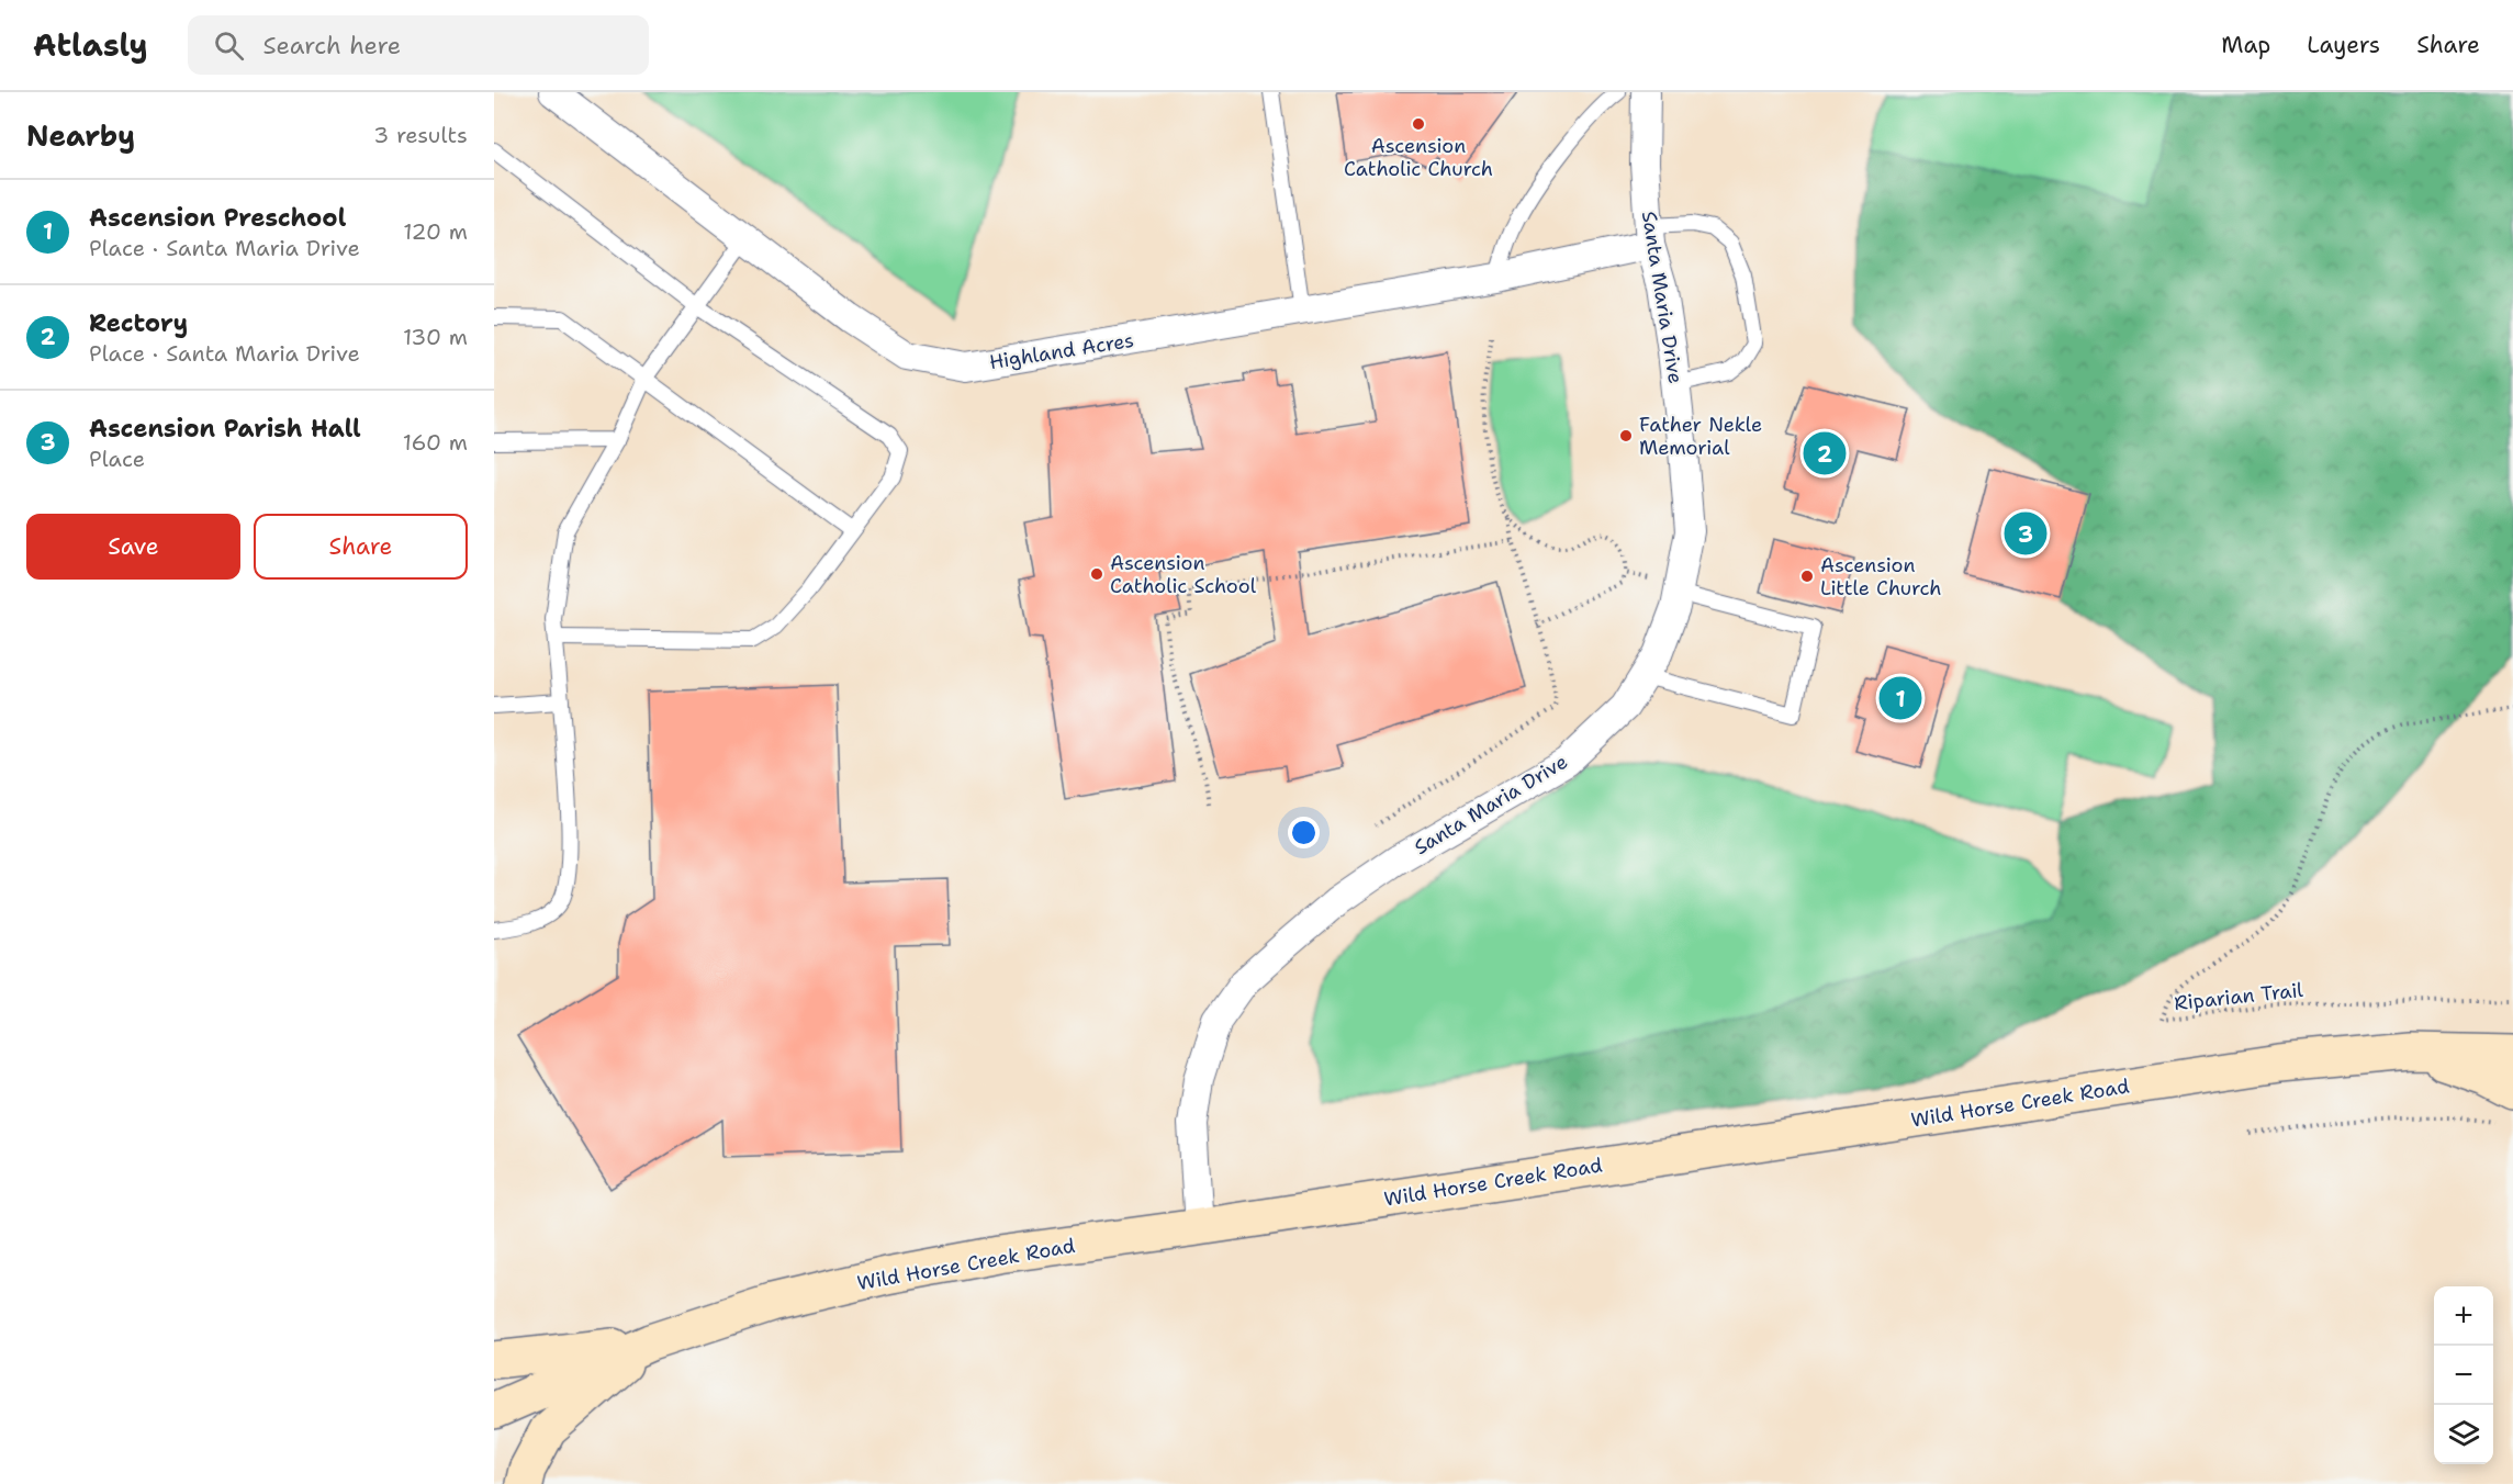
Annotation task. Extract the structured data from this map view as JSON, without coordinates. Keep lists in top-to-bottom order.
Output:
{
  "streets": {
    "main road": ["Wild Horse Creek Road"],
    "street": ["Santa Maria Drive", "Highland Acres"],
    "path": ["Riparian Trail"]
  },
  "crossings": [
    ["Santa Maria Drive", "Highland Acres"],
    ["Santa Maria Drive", "Wild Horse Creek Road"]
  ],
  "places": [
    "Ascension Catholic Church",
    "Father Nekle Memorial",
    "Ascension Catholic School",
    "Ascension Little Church"
  ],
  "page": {
    "header": "Atlasly",
    "search": "Search here",
    "nav": ["Map", "Layers", "Share"],
    "heading": ["Nearby", "3 results"],
    "list": [
      {
        "mark": "1",
        "name": "Ascension Preschool",
        "note": "Place · Santa Maria Drive",
        "value": "120 m"
      },
      {
        "mark": "2",
        "name": "Rectory",
        "note": "Place · Santa Maria Drive",
        "value": "130 m"
      },
      {
        "mark": "3",
        "name": "Ascension Parish Hall",
        "note": "Place",
        "value": "160 m"
      }
    ],
    "pins": ["2", "3", "1"],
    "buttons": ["Save", "Share"],
    "map_buttons": ["+", "−"]
  }
}
